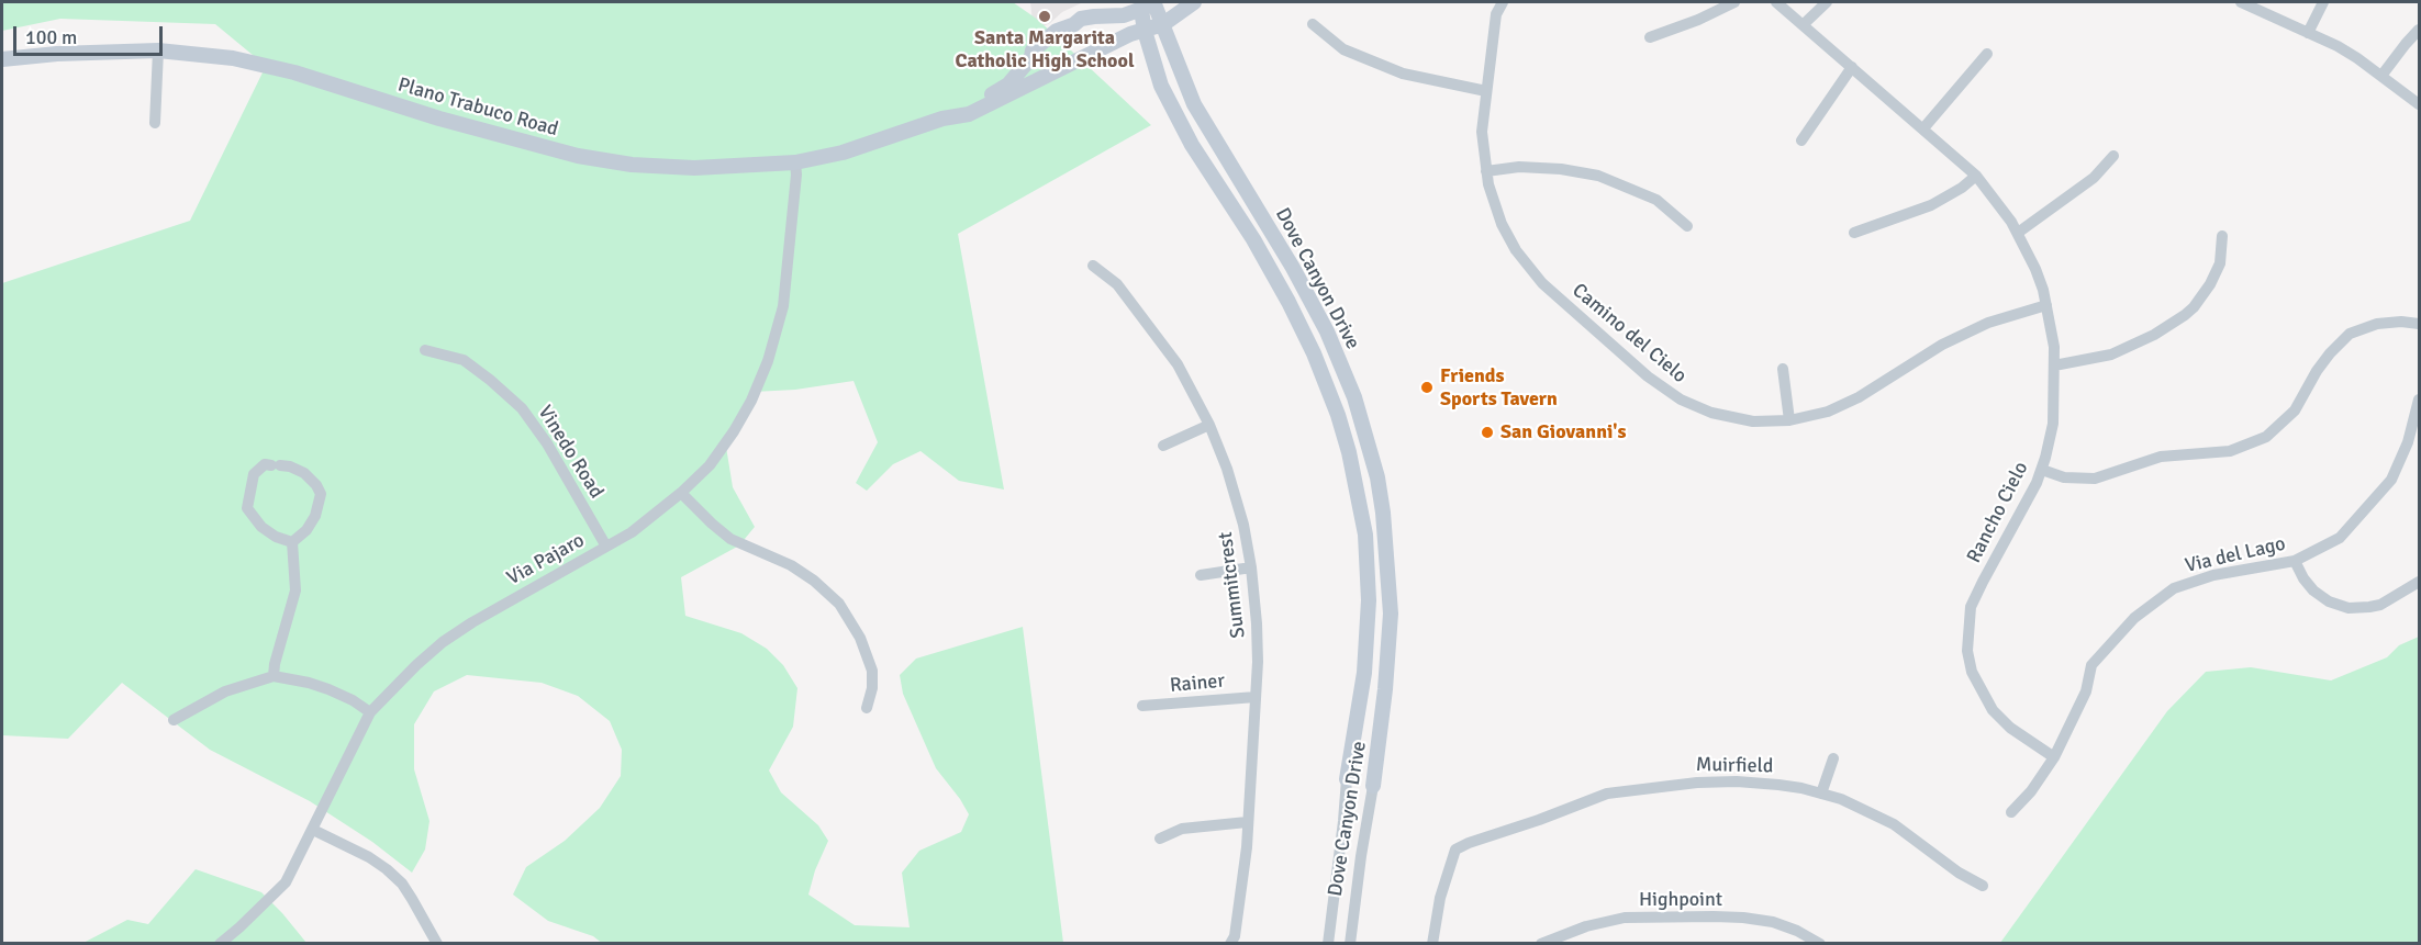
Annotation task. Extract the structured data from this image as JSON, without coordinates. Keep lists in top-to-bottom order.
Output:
{
  "streets": {
    "street": [
      "Plano Trabuco Road",
      "Dove Canyon Drive",
      "Camino del Cielo",
      "Vinedo Road",
      "Rancho Cielo",
      "Via del Lago",
      "Via Pajaro",
      "Summitcrest",
      "Rainer",
      "Muirfield",
      "Highpoint"
    ]
  },
  "crossings": [
    ["Plano Trabuco Road", "Dove Canyon Drive"],
    ["Plano Trabuco Road", "Via Pajaro"],
    ["Camino del Cielo", "Rancho Cielo"],
    ["Vinedo Road", "Via Pajaro"],
    ["Rancho Cielo", "Via del Lago"],
    ["Summitcrest", "Rainer"]
  ],
  "places": ["Santa Margarita Catholic High School", "Friends Sports Tavern", "San Giovanni's"],
  "scale_bar": "100 m"
}
